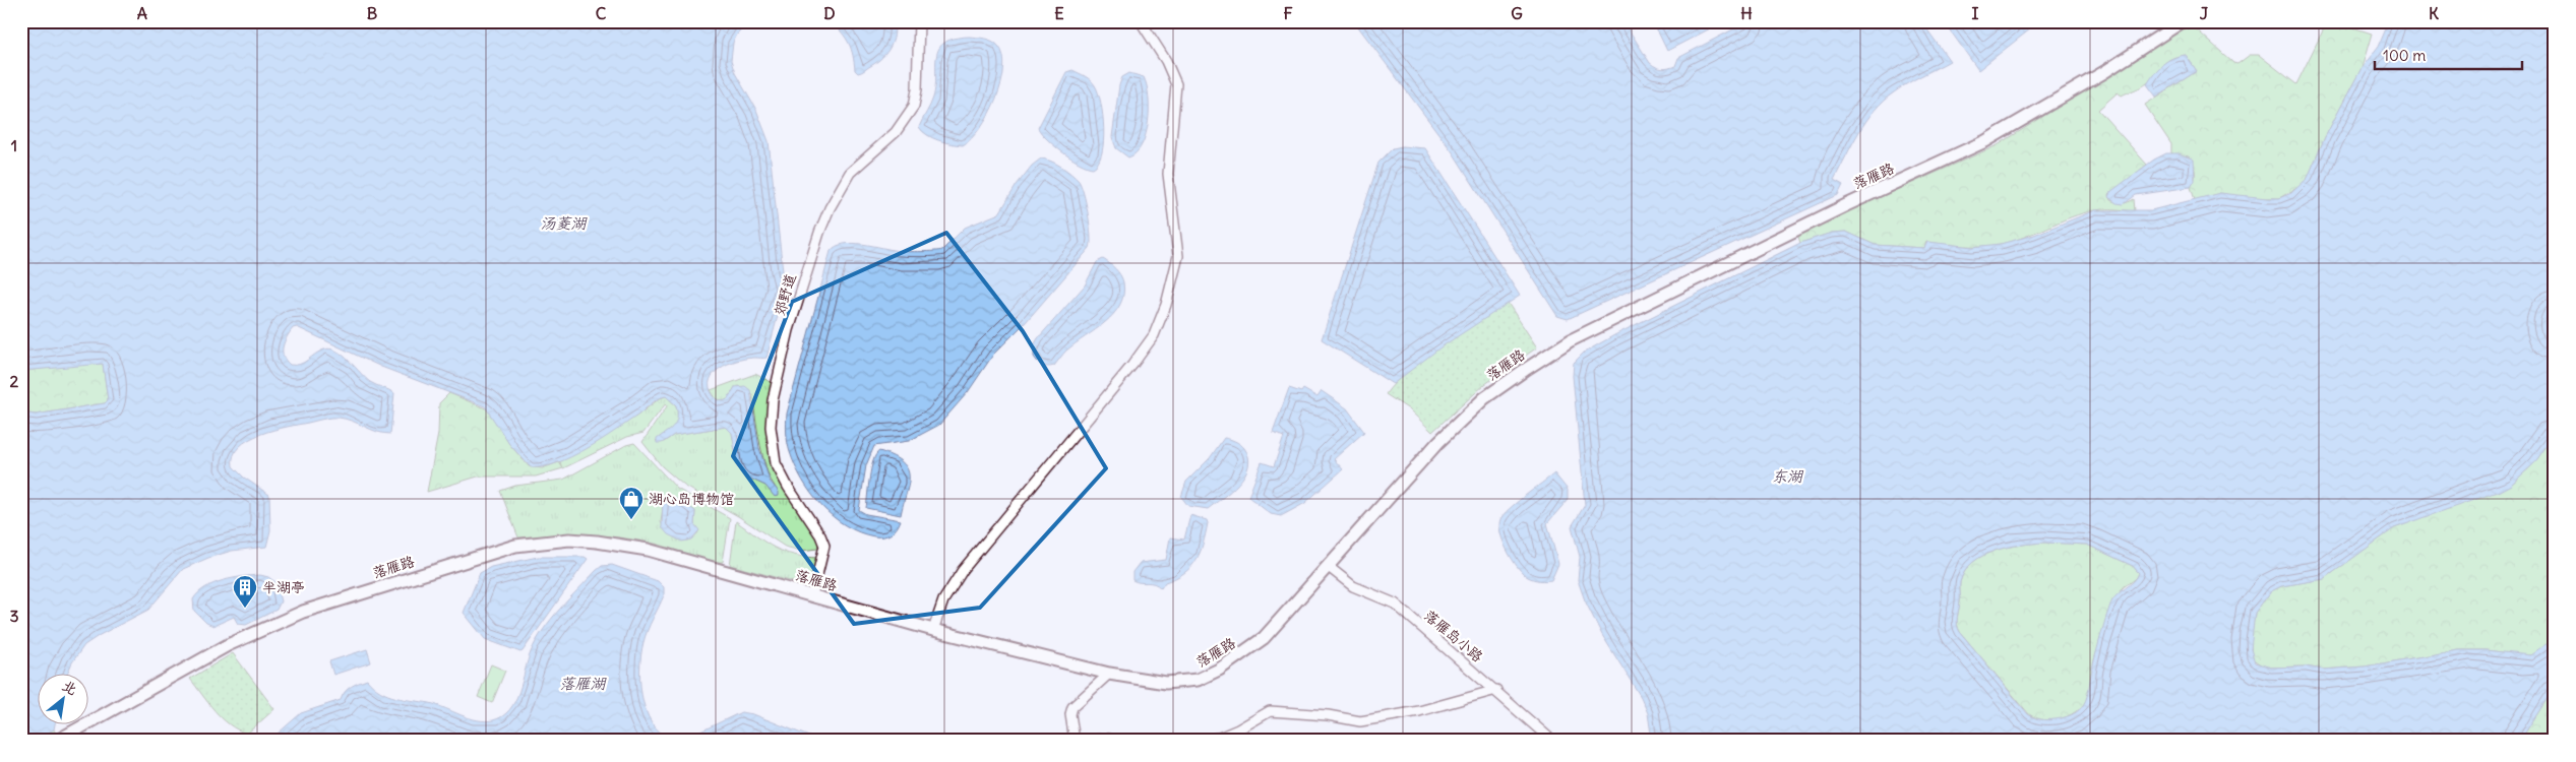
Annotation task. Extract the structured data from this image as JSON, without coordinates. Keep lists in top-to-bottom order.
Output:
{
  "streets": {
    "street": ["落雁路", "郊野道", "落雁岛小路"]
  },
  "crossings": [
    ["落雁路", "郊野道"],
    ["落雁路", "落雁岛小路"]
  ],
  "water": ["汤菱湖", "东湖", "落雁湖"],
  "places": {
    "shop": ["湖心岛博物馆"],
    "building": ["半湖亭"]
  },
  "scale_bar": "100 m",
  "north": "top right",
  "grid": {
    "columns": [
      "A",
      "B",
      "C",
      "D",
      "E",
      "F",
      "G",
      "H",
      "I",
      "J",
      "K"
    ],
    "rows": ["1", "2", "3"]
  }
}
